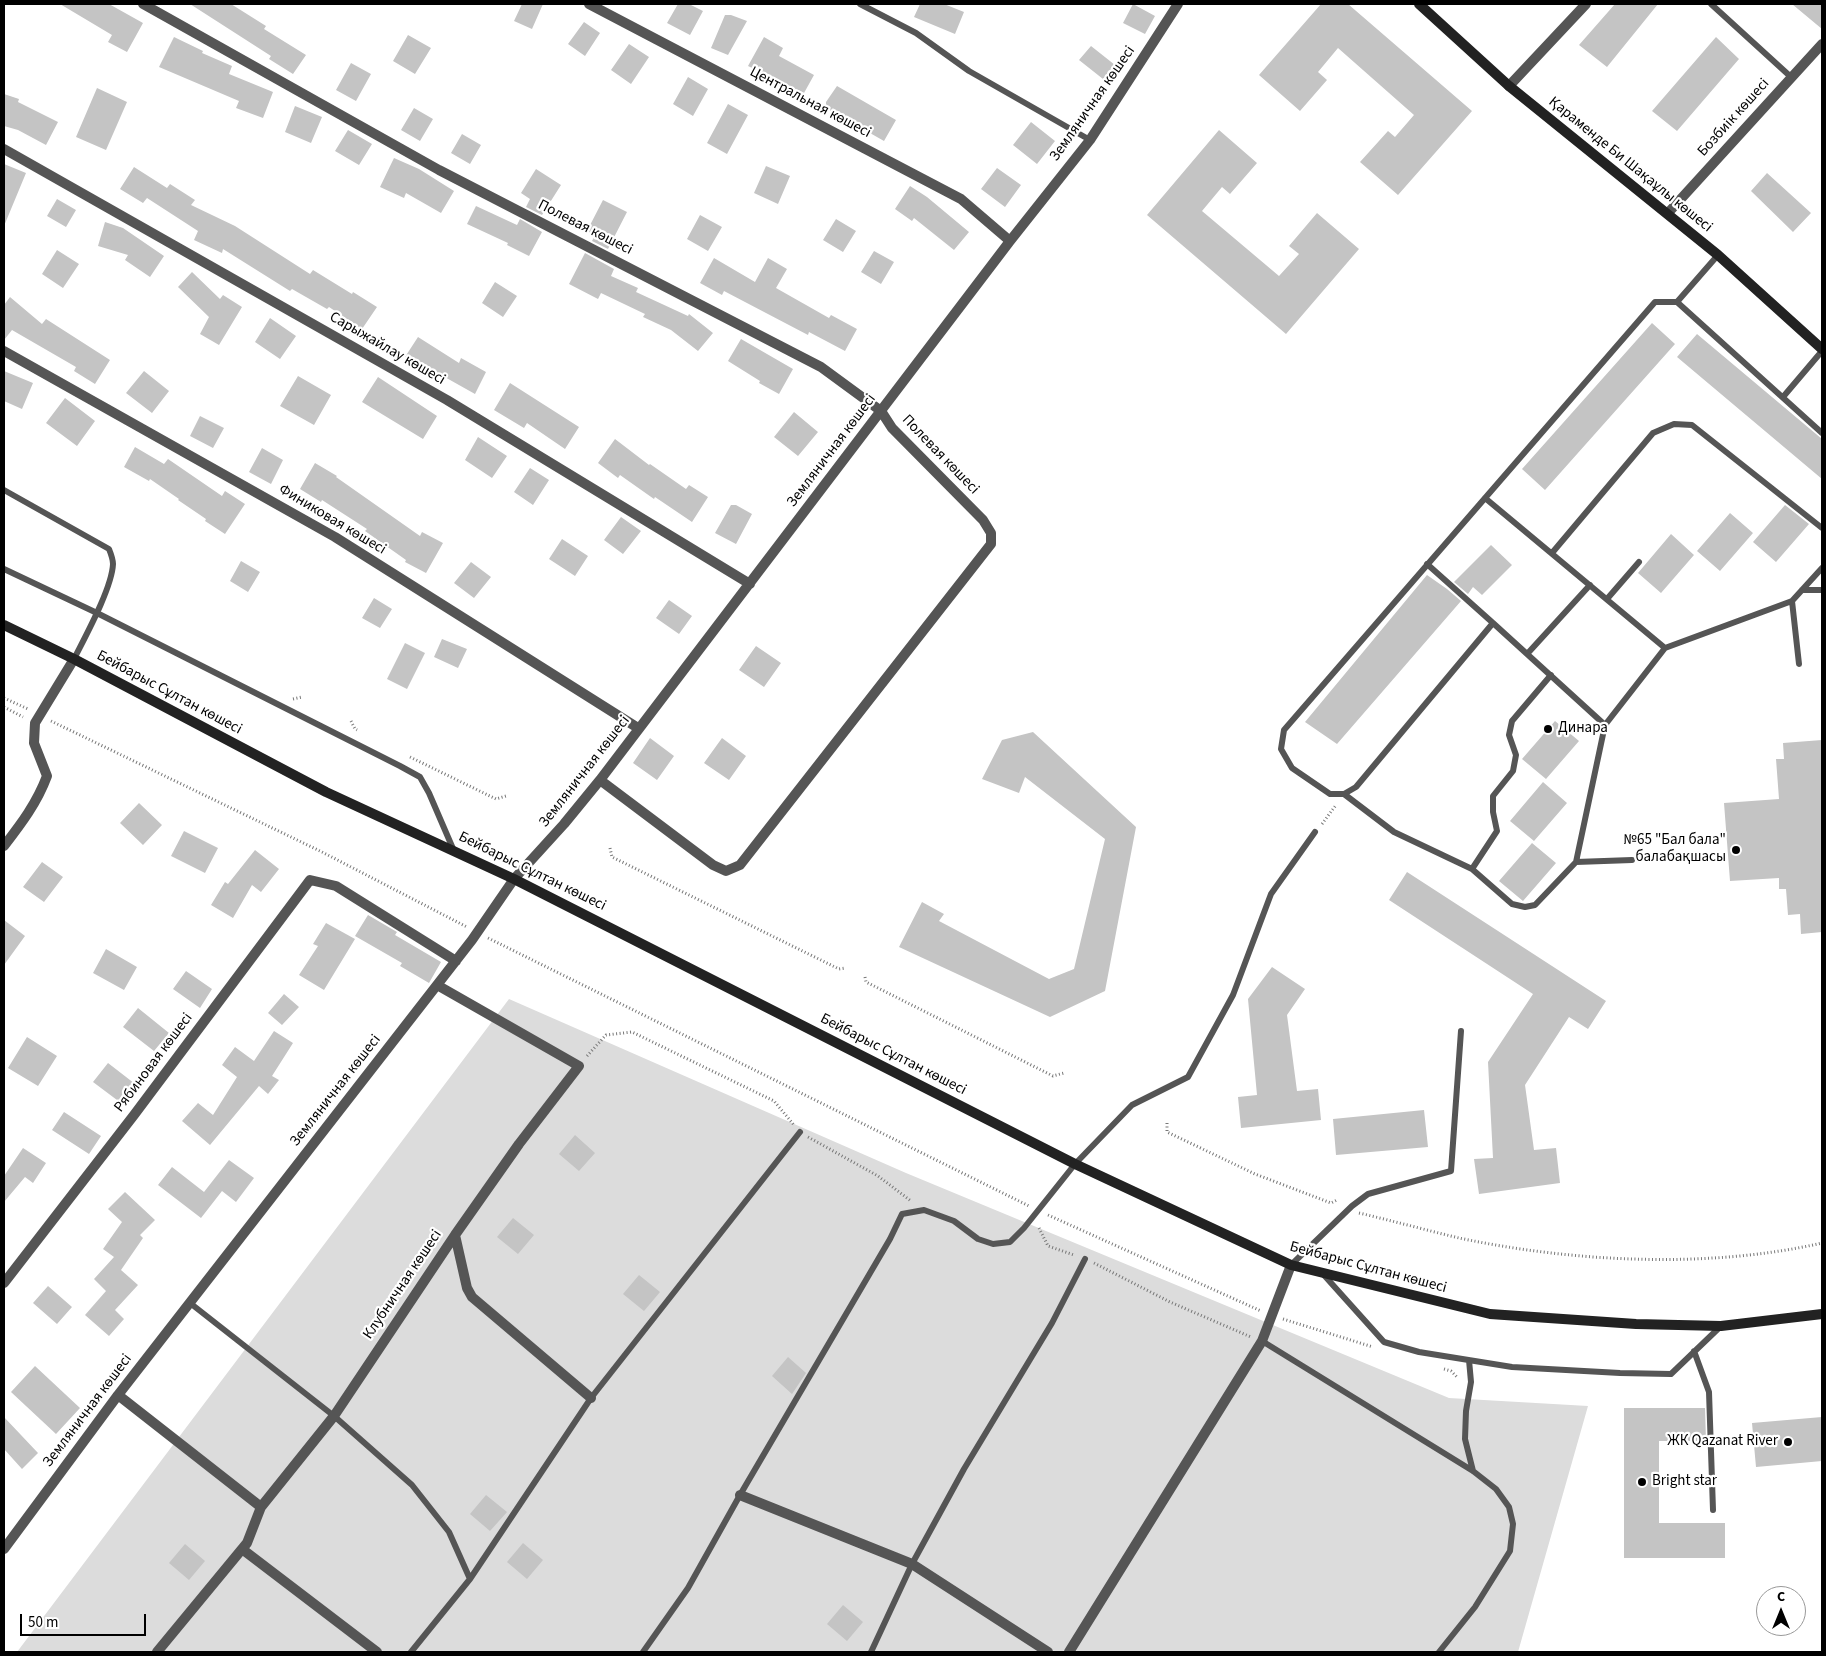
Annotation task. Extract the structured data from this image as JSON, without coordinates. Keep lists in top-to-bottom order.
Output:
{
  "streets": {
    "street": [
      "Центральная көшесі",
      "Земляничная көшесі",
      "Бозбиік көшесі",
      "Қараменде Би Шақаұлы көшесі",
      "Полевая көшесі",
      "Сарыжайлау көшесі",
      "Финиковая көшесі",
      "Бейбарыс Сұлтан көшесі",
      "Рябиновая көшесі",
      "Клубничная көшесі"
    ]
  },
  "crossings": [
    ["Центральная көшесі", "Земляничная көшесі"],
    ["Земляничная көшесі", "Полевая көшесі"],
    ["Земляничная көшесі", "Сарыжайлау көшесі"],
    ["Земляничная көшесі", "Финиковая көшесі"],
    ["Земляничная көшесі", "Бейбарыс Сұлтан көшесі"],
    ["Земляничная көшесі", "Рябиновая көшесі"],
    ["Бозбиік көшесі", "Қараменде Би Шақаұлы көшесі"]
  ],
  "places": [
    "Динара",
    "№65 \"Бал бала\" балабақшасы",
    "ЖК Qazanat River",
    "Bright star"
  ],
  "scale_bar": "50 m",
  "north": "top"
}
